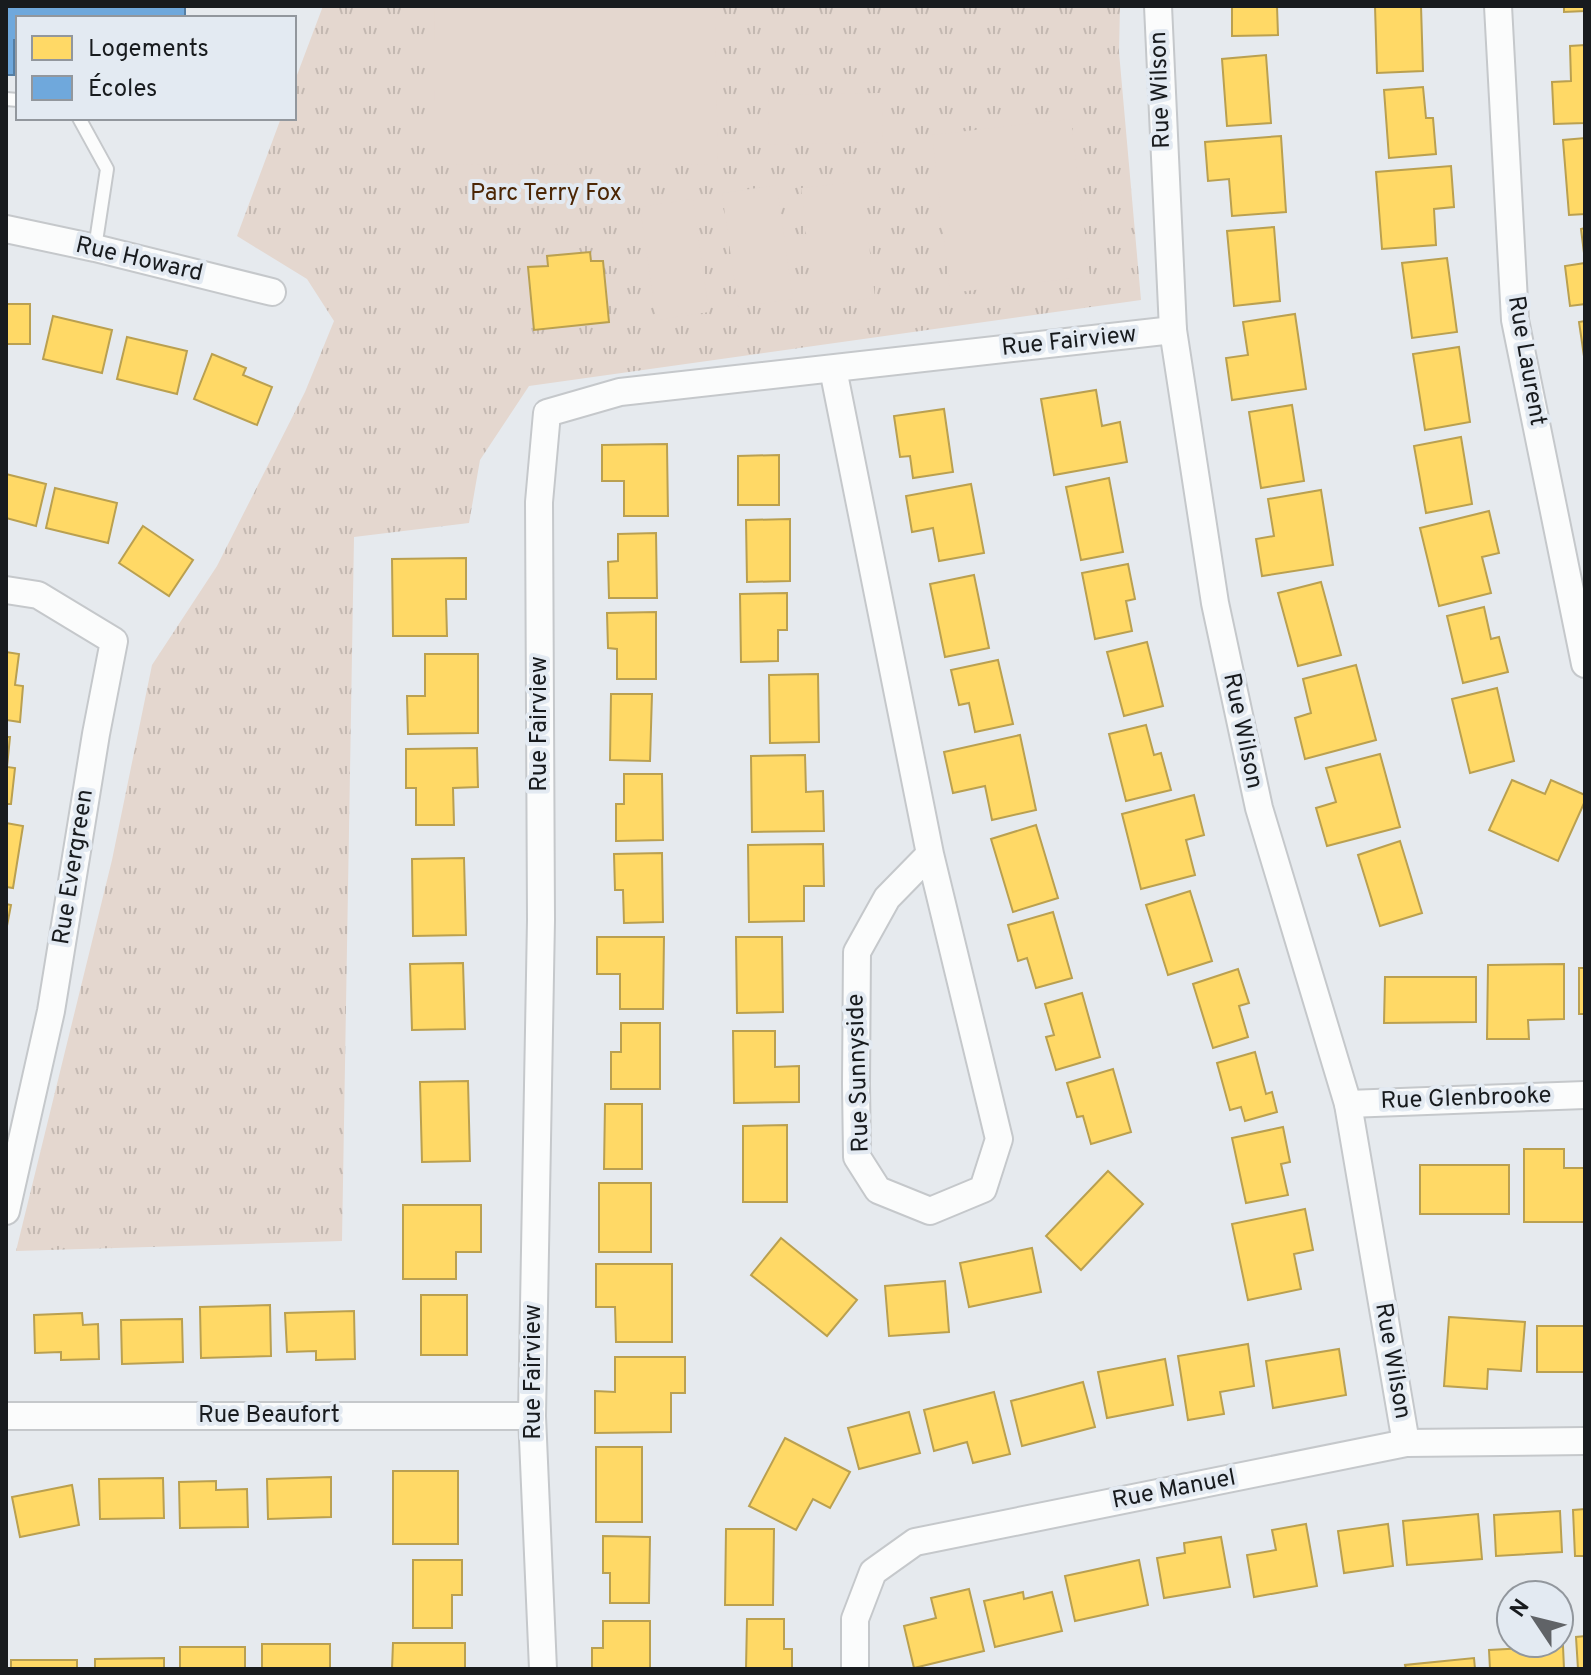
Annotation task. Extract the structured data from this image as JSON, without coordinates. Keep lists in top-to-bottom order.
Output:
{
  "streets": {
    "street": [
      "Rue Wilson",
      "Rue Howard",
      "Rue Fairview",
      "Rue Laurent",
      "Rue Evergreen",
      "Rue Sunnyside",
      "Rue Glenbrooke",
      "Rue Beaufort",
      "Rue Manuel"
    ]
  },
  "crossings": [
    ["Rue Wilson", "Rue Fairview"],
    ["Rue Wilson", "Rue Glenbrooke"],
    ["Rue Wilson", "Rue Manuel"],
    ["Rue Fairview", "Rue Sunnyside"],
    ["Rue Fairview", "Rue Beaufort"]
  ],
  "parks": ["Parc Terry Fox"],
  "legend": ["Logements", "Écoles"],
  "north": "top left"
}
